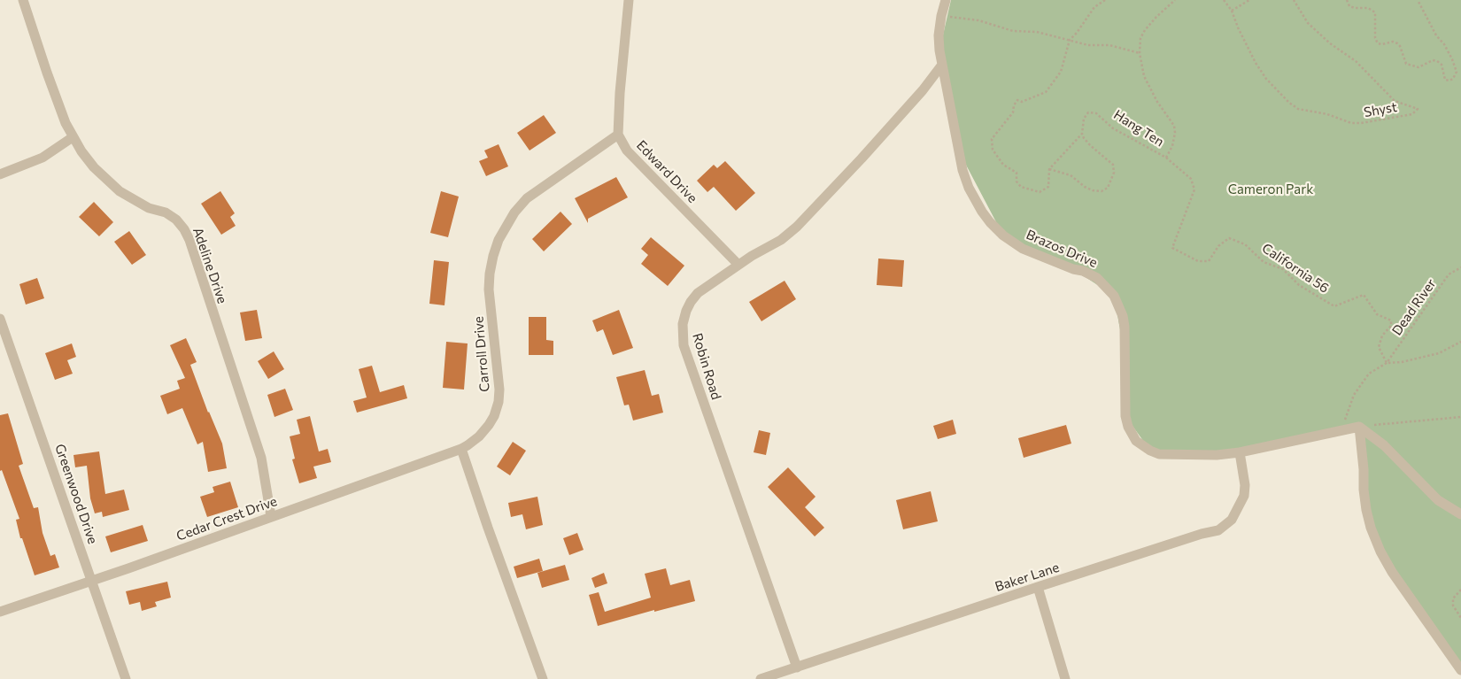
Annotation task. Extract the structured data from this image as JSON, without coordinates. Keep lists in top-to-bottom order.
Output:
{
  "streets": {
    "street": [
      "Edward Drive",
      "Brazos Drive",
      "Adeline Drive",
      "Carroll Drive",
      "Robin Road",
      "Greenwood Drive",
      "Cedar Crest Drive",
      "Baker Lane"
    ],
    "path": [
      "Shyst",
      "Hang Ten",
      "California 56",
      "Dead River"
    ]
  },
  "crossings": [
    ["Hang Ten", "California 56"],
    ["Edward Drive", "Carroll Drive"],
    ["Edward Drive", "Robin Road"],
    ["Brazos Drive", "Robin Road"],
    ["Brazos Drive", "Baker Lane"],
    ["Adeline Drive", "Cedar Crest Drive"],
    ["California 56", "Dead River"],
    ["Carroll Drive", "Cedar Crest Drive"],
    ["Robin Road", "Baker Lane"],
    ["Greenwood Drive", "Cedar Crest Drive"]
  ],
  "parks": ["Cameron Park"]
}
